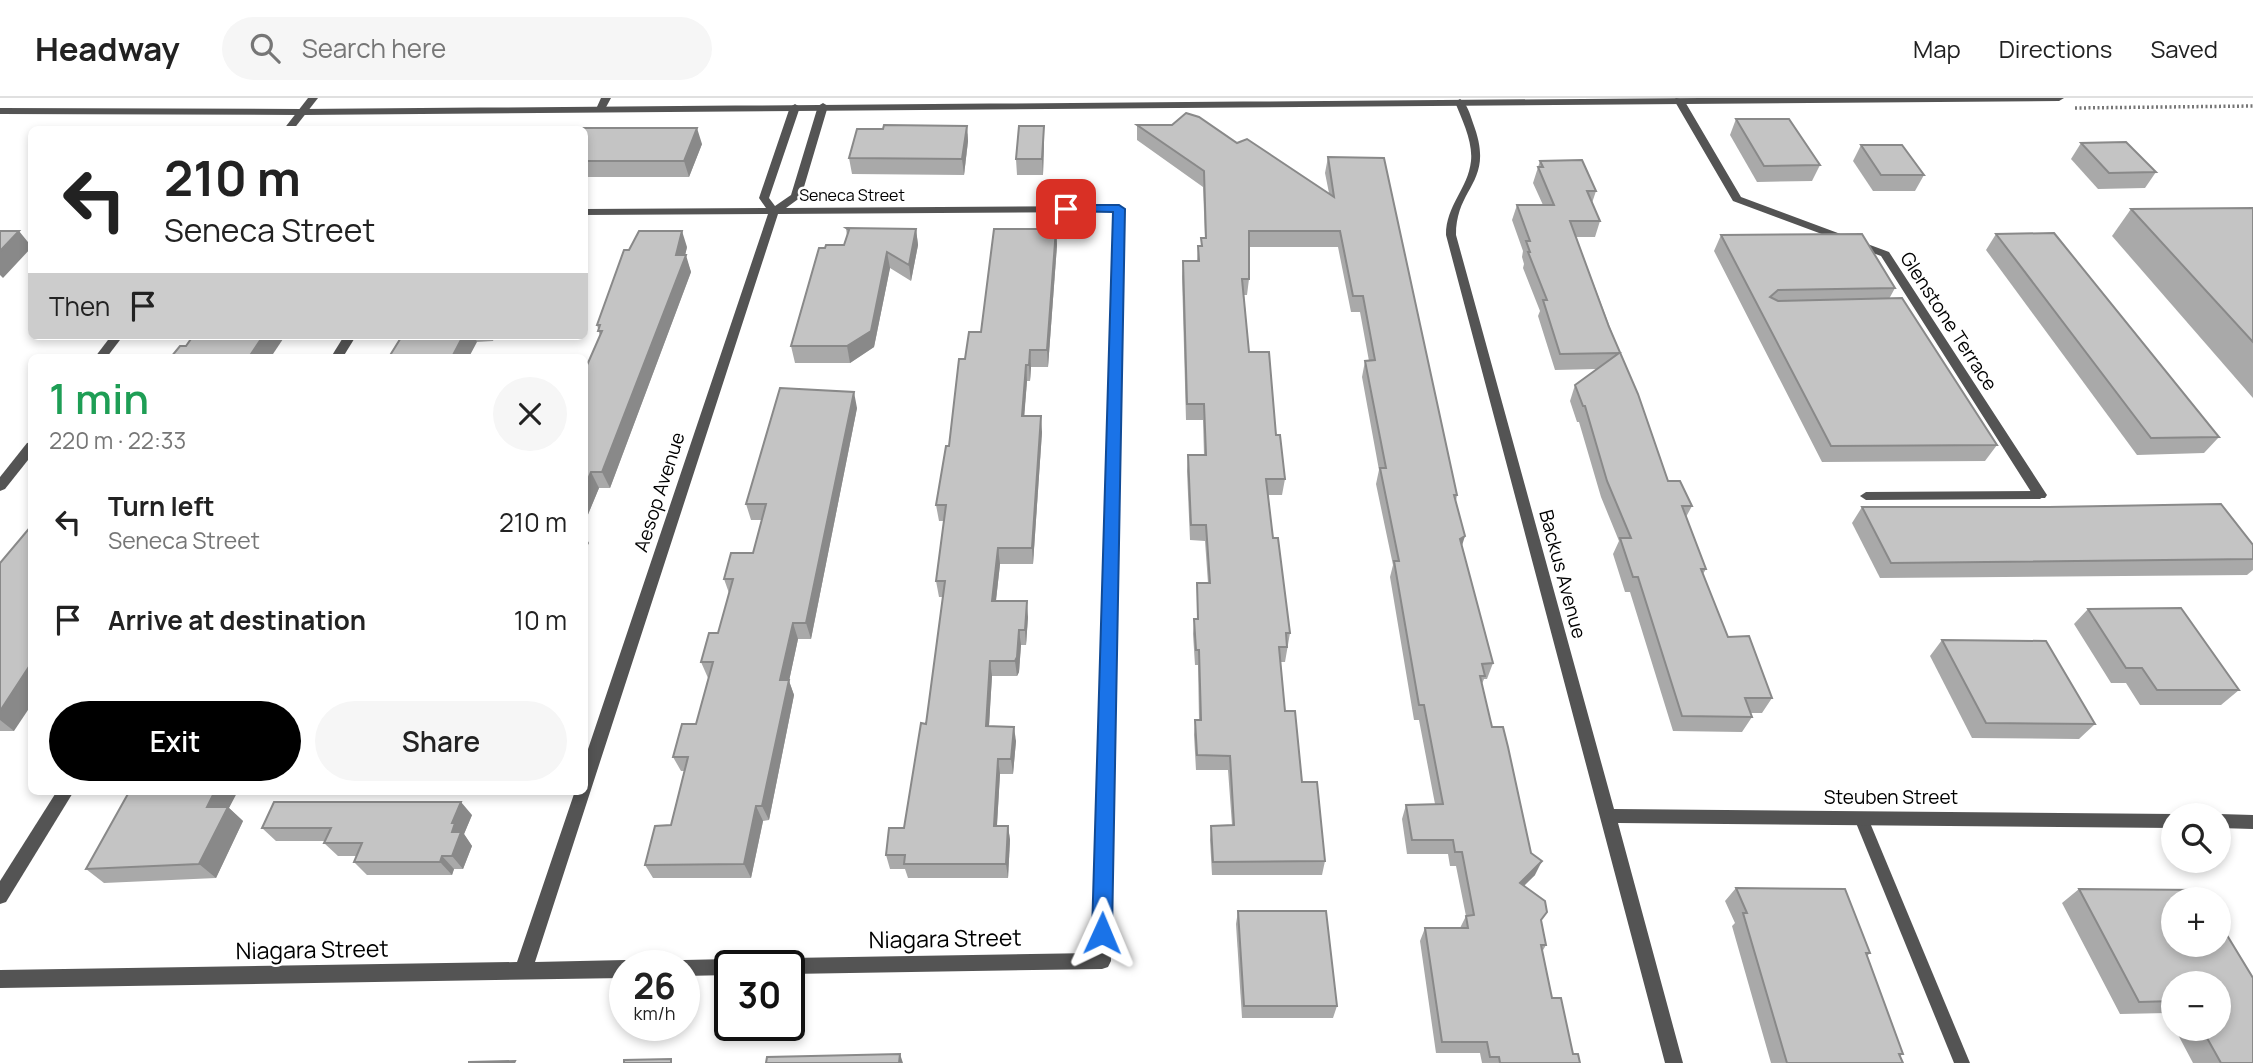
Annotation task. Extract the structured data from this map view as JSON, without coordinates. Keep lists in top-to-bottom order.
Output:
{
  "streets": {
    "street": [
      "Seneca Street",
      "Glenstone Terrace",
      "Aesop Avenue",
      "Backus Avenue",
      "Steuben Street",
      "Niagara Street"
    ]
  },
  "crossings": [
    ["Seneca Street", "Aesop Avenue"],
    ["Seneca Street", "Niagara Street"],
    ["Backus Avenue", "Steuben Street"]
  ],
  "page": {
    "header": "Headway",
    "search": "Search here",
    "nav": ["Map", "Directions", "Saved"],
    "turn": ["210 m", "Seneca Street"],
    "then": "Then",
    "heading": ["1 min", "220 m · 22:33"],
    "list": [
      {
        "name": "Turn left",
        "note": "Seneca Street",
        "value": "210 m"
      },
      {
        "name": "Arrive at destination",
        "value": "10 m"
      }
    ],
    "buttons": ["Exit", "Share"],
    "map_buttons": ["+", "−"],
    "speed": "26 km/h",
    "limit": "30"
  }
}
